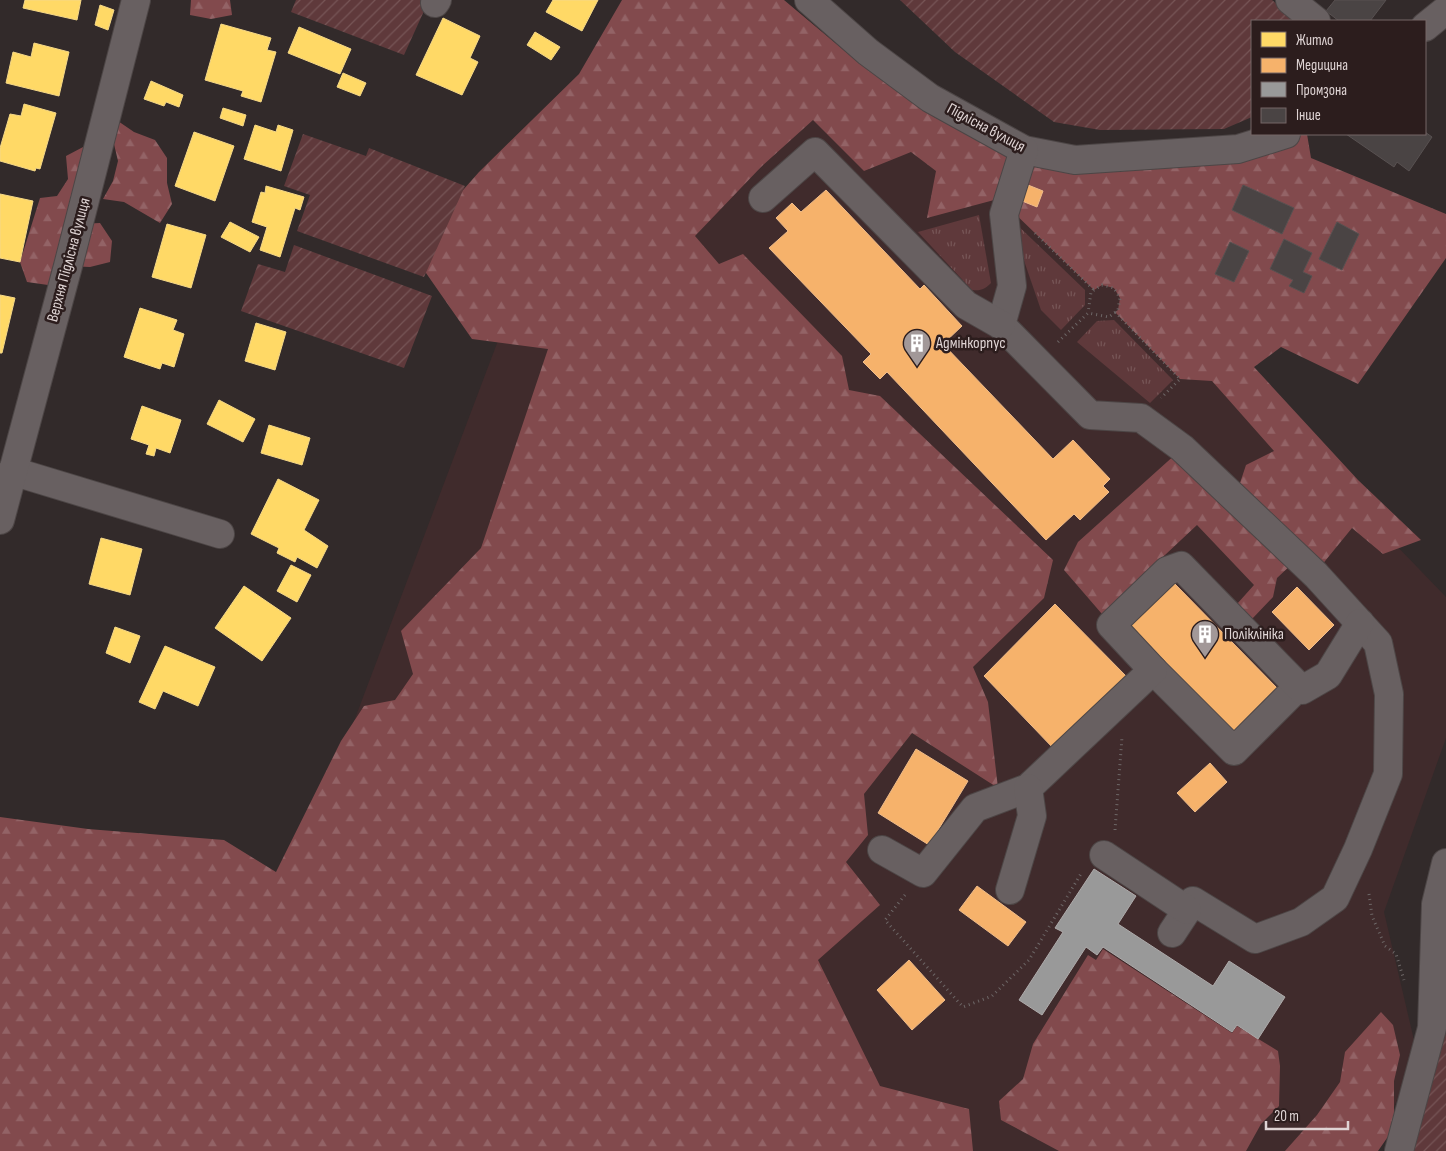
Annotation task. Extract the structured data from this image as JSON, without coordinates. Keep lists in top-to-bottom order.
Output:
{
  "streets": {
    "street": ["Підлісна вулиця", "Верхня Підлісна вулиця"]
  },
  "places": {
    "building": ["Адмінкорпус", "Поліклініка"]
  },
  "legend": [
    "Житло",
    "Медицина",
    "Промзона",
    "Інше"
  ],
  "scale_bar": "20 m"
}
